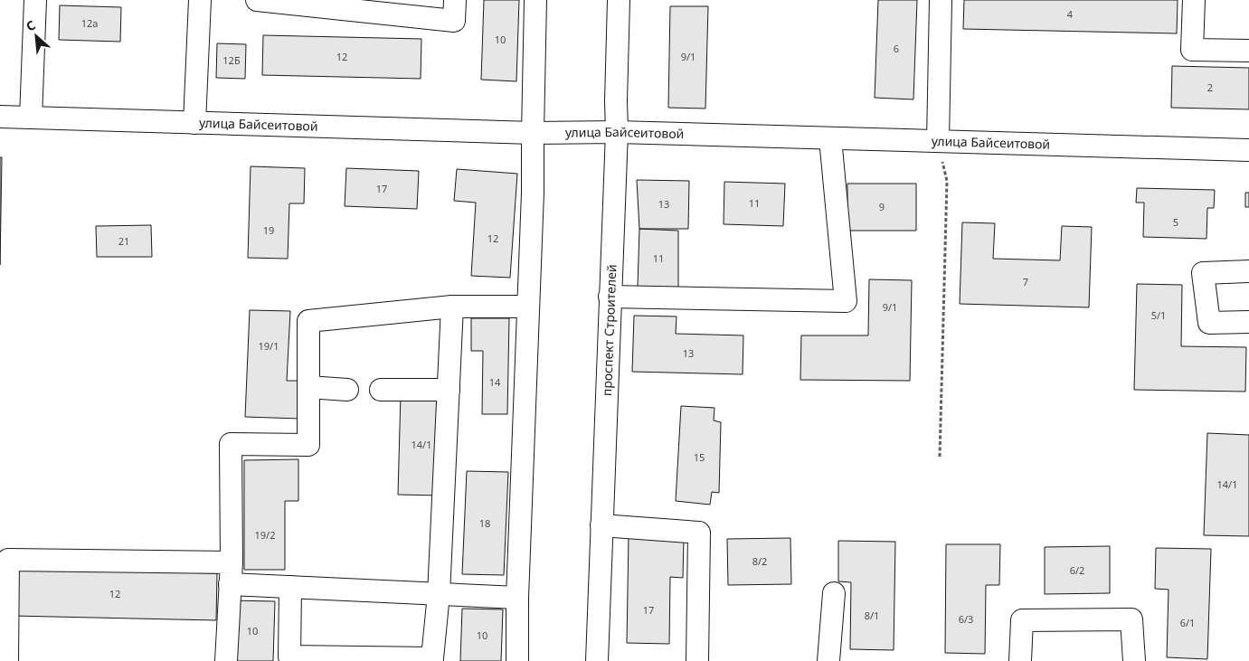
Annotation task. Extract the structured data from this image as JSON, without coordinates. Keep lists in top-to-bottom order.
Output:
{
  "streets": {
    "street": ["улица Байсеитовой", "проспект Строителей"]
  },
  "crossings": [
    ["улица Байсеитовой", "проспект Строителей"]
  ],
  "house_numbers": [
    "4",
    "12а",
    "10",
    "6",
    "12",
    "9/1",
    "12Б",
    "2",
    "17",
    "11",
    "13",
    "9",
    "5",
    "19",
    "12",
    "21",
    "11",
    "7",
    "9/1",
    "5/1",
    "19/1",
    "13",
    "14",
    "14/1",
    "15",
    "14/1",
    "18",
    "19/2",
    "8/2",
    "6/2",
    "12",
    "17",
    "8/1",
    "6/3",
    "6/1",
    "10",
    "10"
  ],
  "north": "top left"
}
